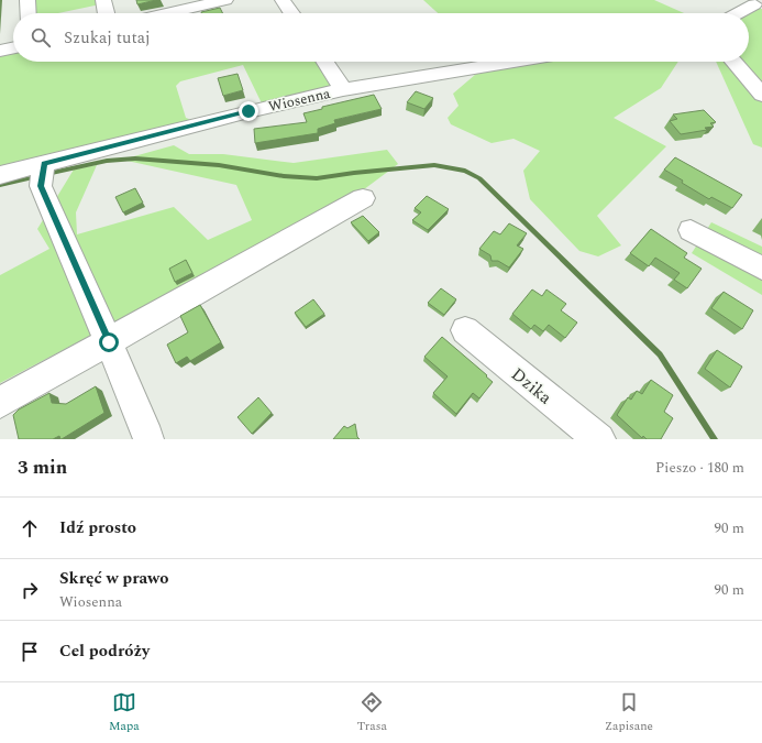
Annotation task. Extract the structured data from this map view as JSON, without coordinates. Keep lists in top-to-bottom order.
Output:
{
  "streets": {
    "street": ["Wiosenna", "Dzika"]
  },
  "page": {
    "search": "Szukaj tutaj",
    "heading": ["3 min", "Pieszo · 180 m"],
    "list": [
      ["Idź prosto", "90 m"],
      ["Skręć w prawo", "Wiosenna", "90 m"],
      "Cel podróży"
    ],
    "nav": ["Mapa", "Trasa", "Zapisane"]
  }
}
